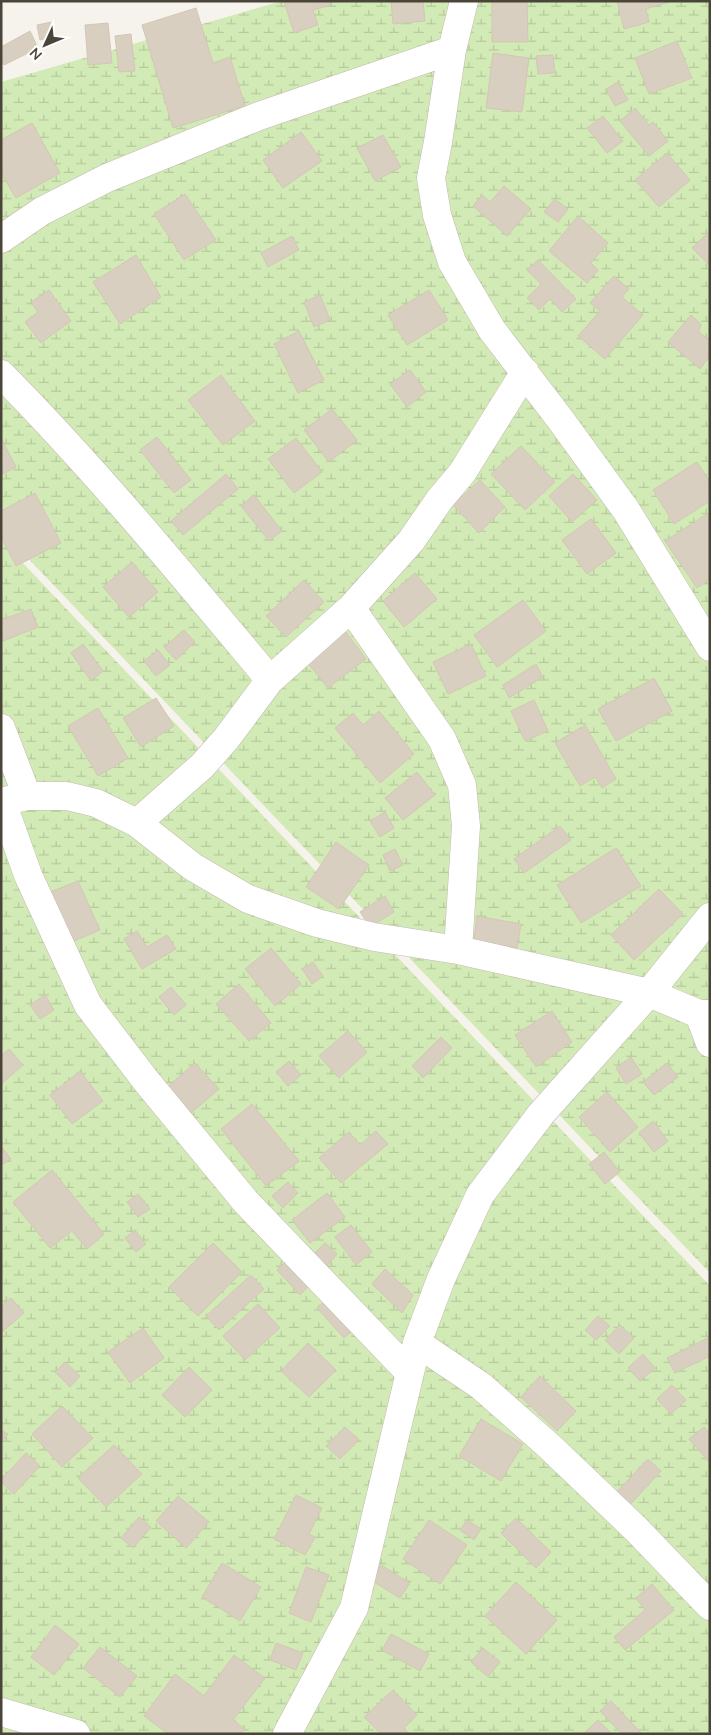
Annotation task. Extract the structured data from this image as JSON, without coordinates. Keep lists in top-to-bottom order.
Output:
{
  "north": "bottom left"
}
